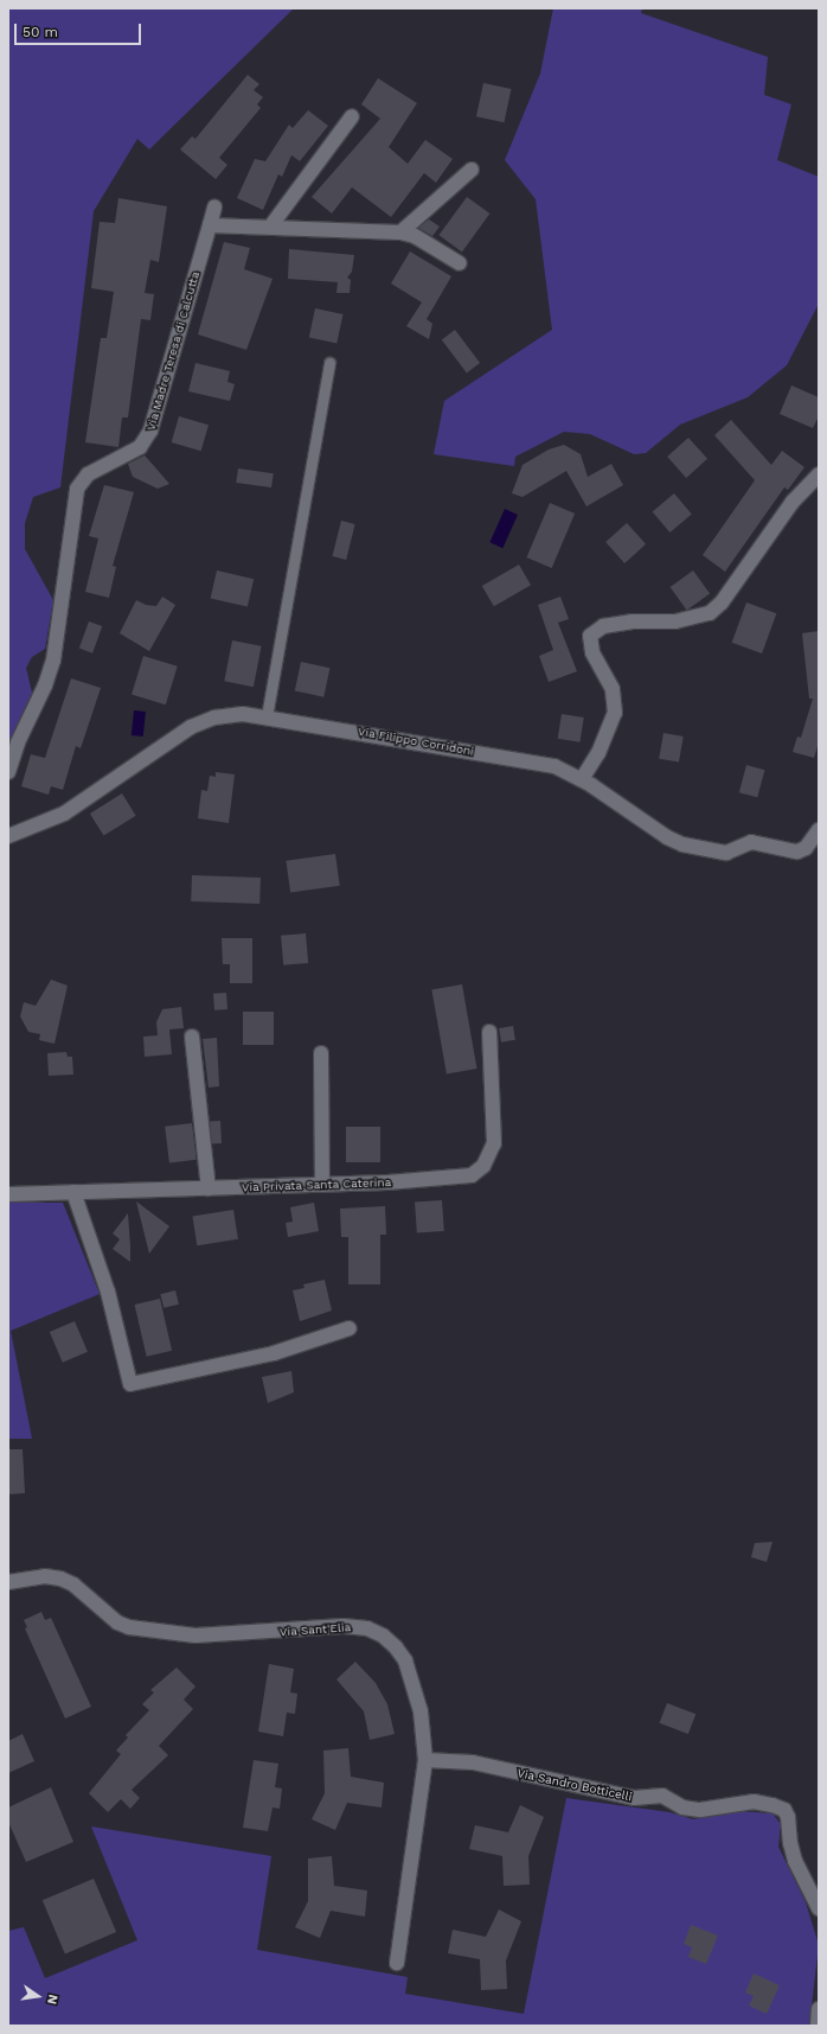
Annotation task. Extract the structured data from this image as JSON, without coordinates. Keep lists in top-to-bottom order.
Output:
{
  "streets": {
    "street": [
      "Via Madre Teresa di Calcutta",
      "Via Filippo Corridoni",
      "Via Privata Santa Caterina",
      "Via Sant'Elia",
      "Via Sandro Botticelli"
    ]
  },
  "crossings": [
    ["Via Sant'Elia", "Via Sandro Botticelli"]
  ],
  "scale_bar": "50 m",
  "north": "right"
}
